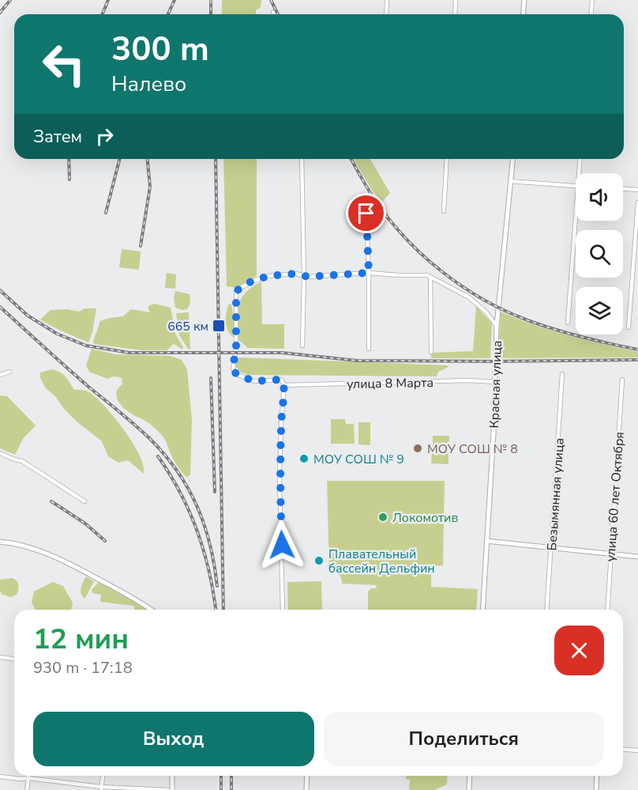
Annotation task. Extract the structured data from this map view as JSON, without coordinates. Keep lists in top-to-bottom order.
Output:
{
  "streets": {
    "street": [
      "улица 8 Марта",
      "Красная улица",
      "Безымянная улица",
      "улица 60 лет Октября"
    ]
  },
  "crossings": [
    ["улица 8 Марта", "Красная улица"]
  ],
  "places": {
    "transit": ["665 км"],
    "other": [
      "МОУ СОШ № 8",
      "МОУ СОШ № 9",
      "Локомотив",
      "Плавательный бассейн Дельфин"
    ]
  },
  "page": {
    "turn": ["300 m", "Налево"],
    "then": "Затем",
    "heading": ["12 мин", "930 m · 17:18"],
    "buttons": ["Выход", "Поделиться"]
  }
}
